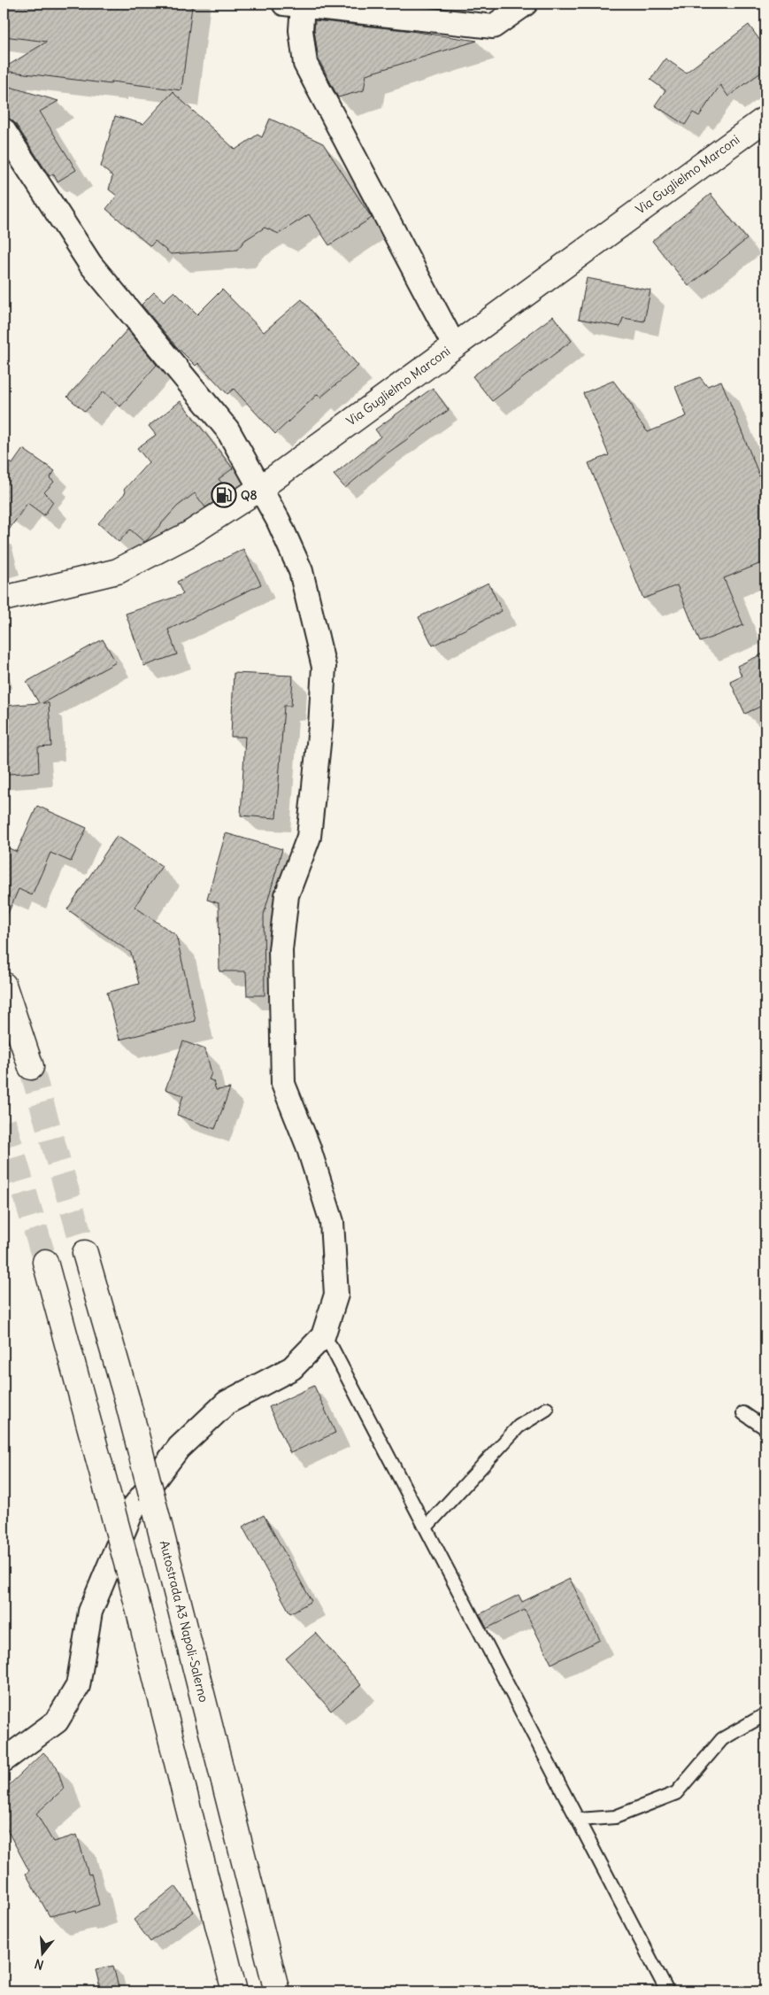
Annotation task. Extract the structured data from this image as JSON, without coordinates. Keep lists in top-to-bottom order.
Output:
{
  "streets": {
    "main road": ["Via Guglielmo Marconi", "Autostrada A3 Napoli-Salerno"]
  },
  "places": {
    "fuel station": ["Q8"]
  },
  "north": "bottom"
}
